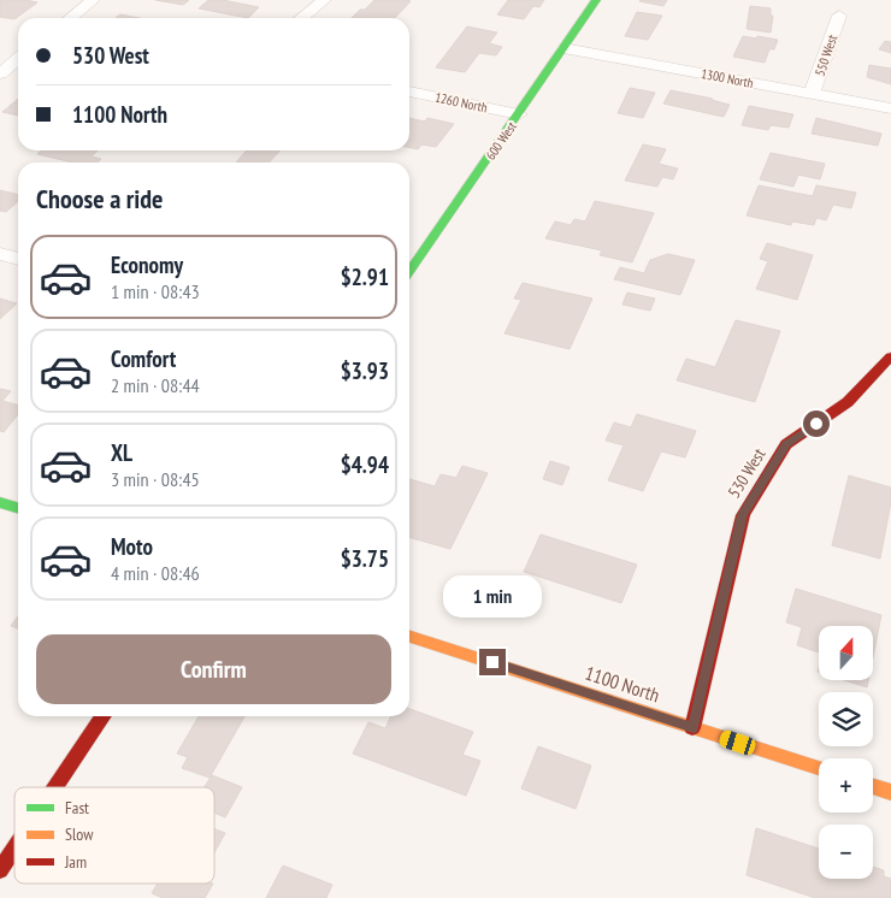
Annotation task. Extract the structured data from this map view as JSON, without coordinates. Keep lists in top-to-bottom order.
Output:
{
  "streets": {
    "street": [
      "550 West",
      "1300 North",
      "1260 North",
      "600 West",
      "530 West",
      "1100 North"
    ]
  },
  "crossings": [
    ["550 West", "1300 North"],
    ["1300 North", "600 West"],
    ["1260 North", "600 West"],
    ["530 West", "1100 North"]
  ],
  "legend": ["Fast", "Slow", "Jam"],
  "north": "top",
  "page": {
    "banner": ["530 West", "1100 North"],
    "heading": "Choose a ride",
    "list": [
      {
        "name": "Economy",
        "note": "1 min · 08:43",
        "value": "$2.91"
      },
      {
        "name": "Comfort",
        "note": "2 min · 08:44",
        "value": "$3.93"
      },
      {
        "name": "XL",
        "note": "3 min · 08:45",
        "value": "$4.94"
      },
      {
        "name": "Moto",
        "note": "4 min · 08:46",
        "value": "$3.75"
      }
    ],
    "bubble": "1 min",
    "buttons": "Confirm",
    "map_buttons": ["+", "−"]
  }
}
